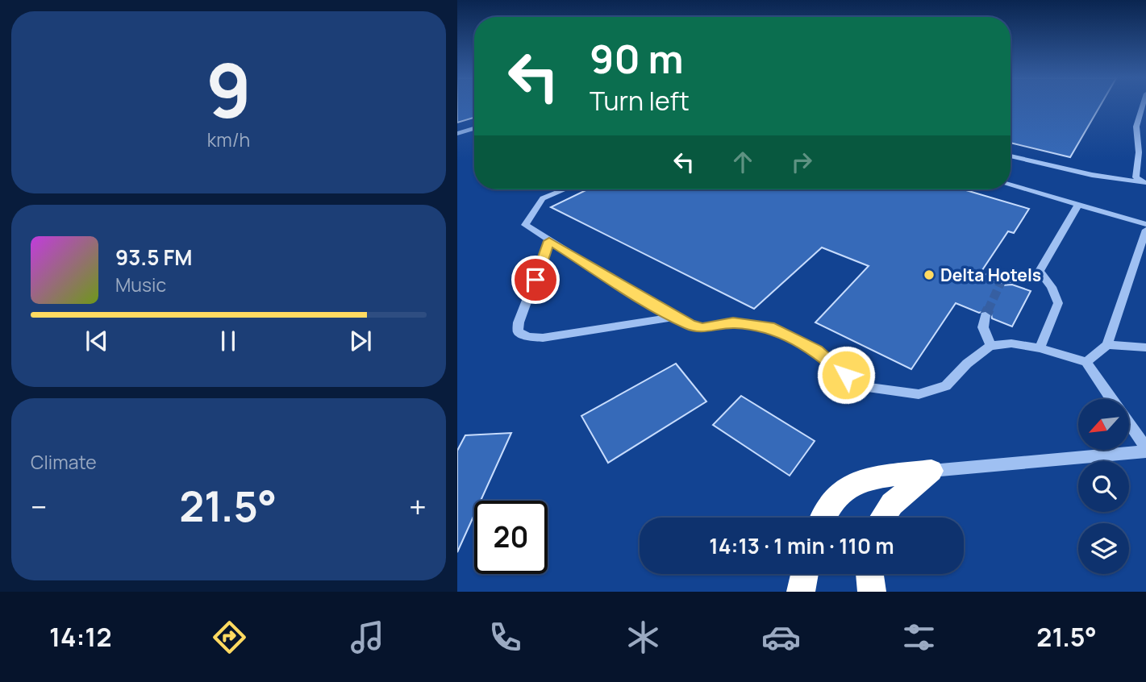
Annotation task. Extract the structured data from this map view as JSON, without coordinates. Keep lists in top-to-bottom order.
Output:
{
  "places": ["Delta Hotels"],
  "north": "bottom left",
  "page": {
    "tile": [
      ["9", "km/h"],
      "Climate"
    ],
    "turn": ["90 m", "Turn left"],
    "song": ["93.5 FM", "Music"],
    "heat": ["−", "21.5°", "+"],
    "limit": "20",
    "trip": "14:13 · 1 min · 110 m",
    "tabs": ["14:12", "21.5°"]
  }
}
